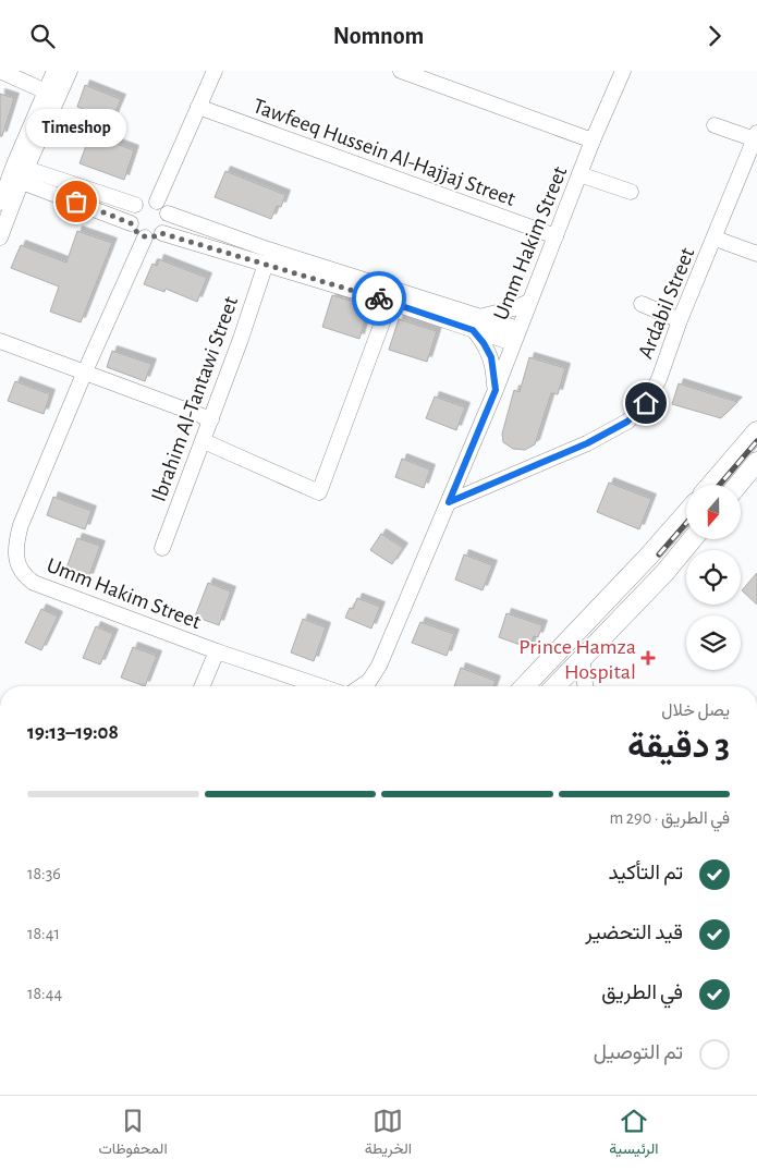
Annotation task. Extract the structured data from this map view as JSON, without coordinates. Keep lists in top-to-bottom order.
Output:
{
  "streets": {
    "street": [
      "Tawfeeq Hussein Al-Hajjaj Street",
      "Umm Hakim Street",
      "Ardabil Street",
      "Ibrahim Al-Tantawi Street"
    ]
  },
  "crossings": [
    ["Tawfeeq Hussein Al-Hajjaj Street", "Umm Hakim Street"],
    ["Umm Hakim Street", "Ardabil Street"]
  ],
  "places": {
    "other": ["Timeshop"],
    "health": ["Prince Hamza Hospital"]
  },
  "north": "bottom",
  "page": {
    "header": "Nomnom",
    "bubble": "Timeshop",
    "heading": ["3 دقيقة", "يصل خلال", "19:08–19:13"],
    "bar": "في الطريق · 290 m",
    "list": [
      ["تم التأكيد", "18:36"],
      ["قيد التحضير", "18:41"],
      ["في الطريق", "18:44"],
      "تم التوصيل"
    ],
    "tabs": ["الرئيسية", "الخريطة", "المحفوظات"]
  }
}
